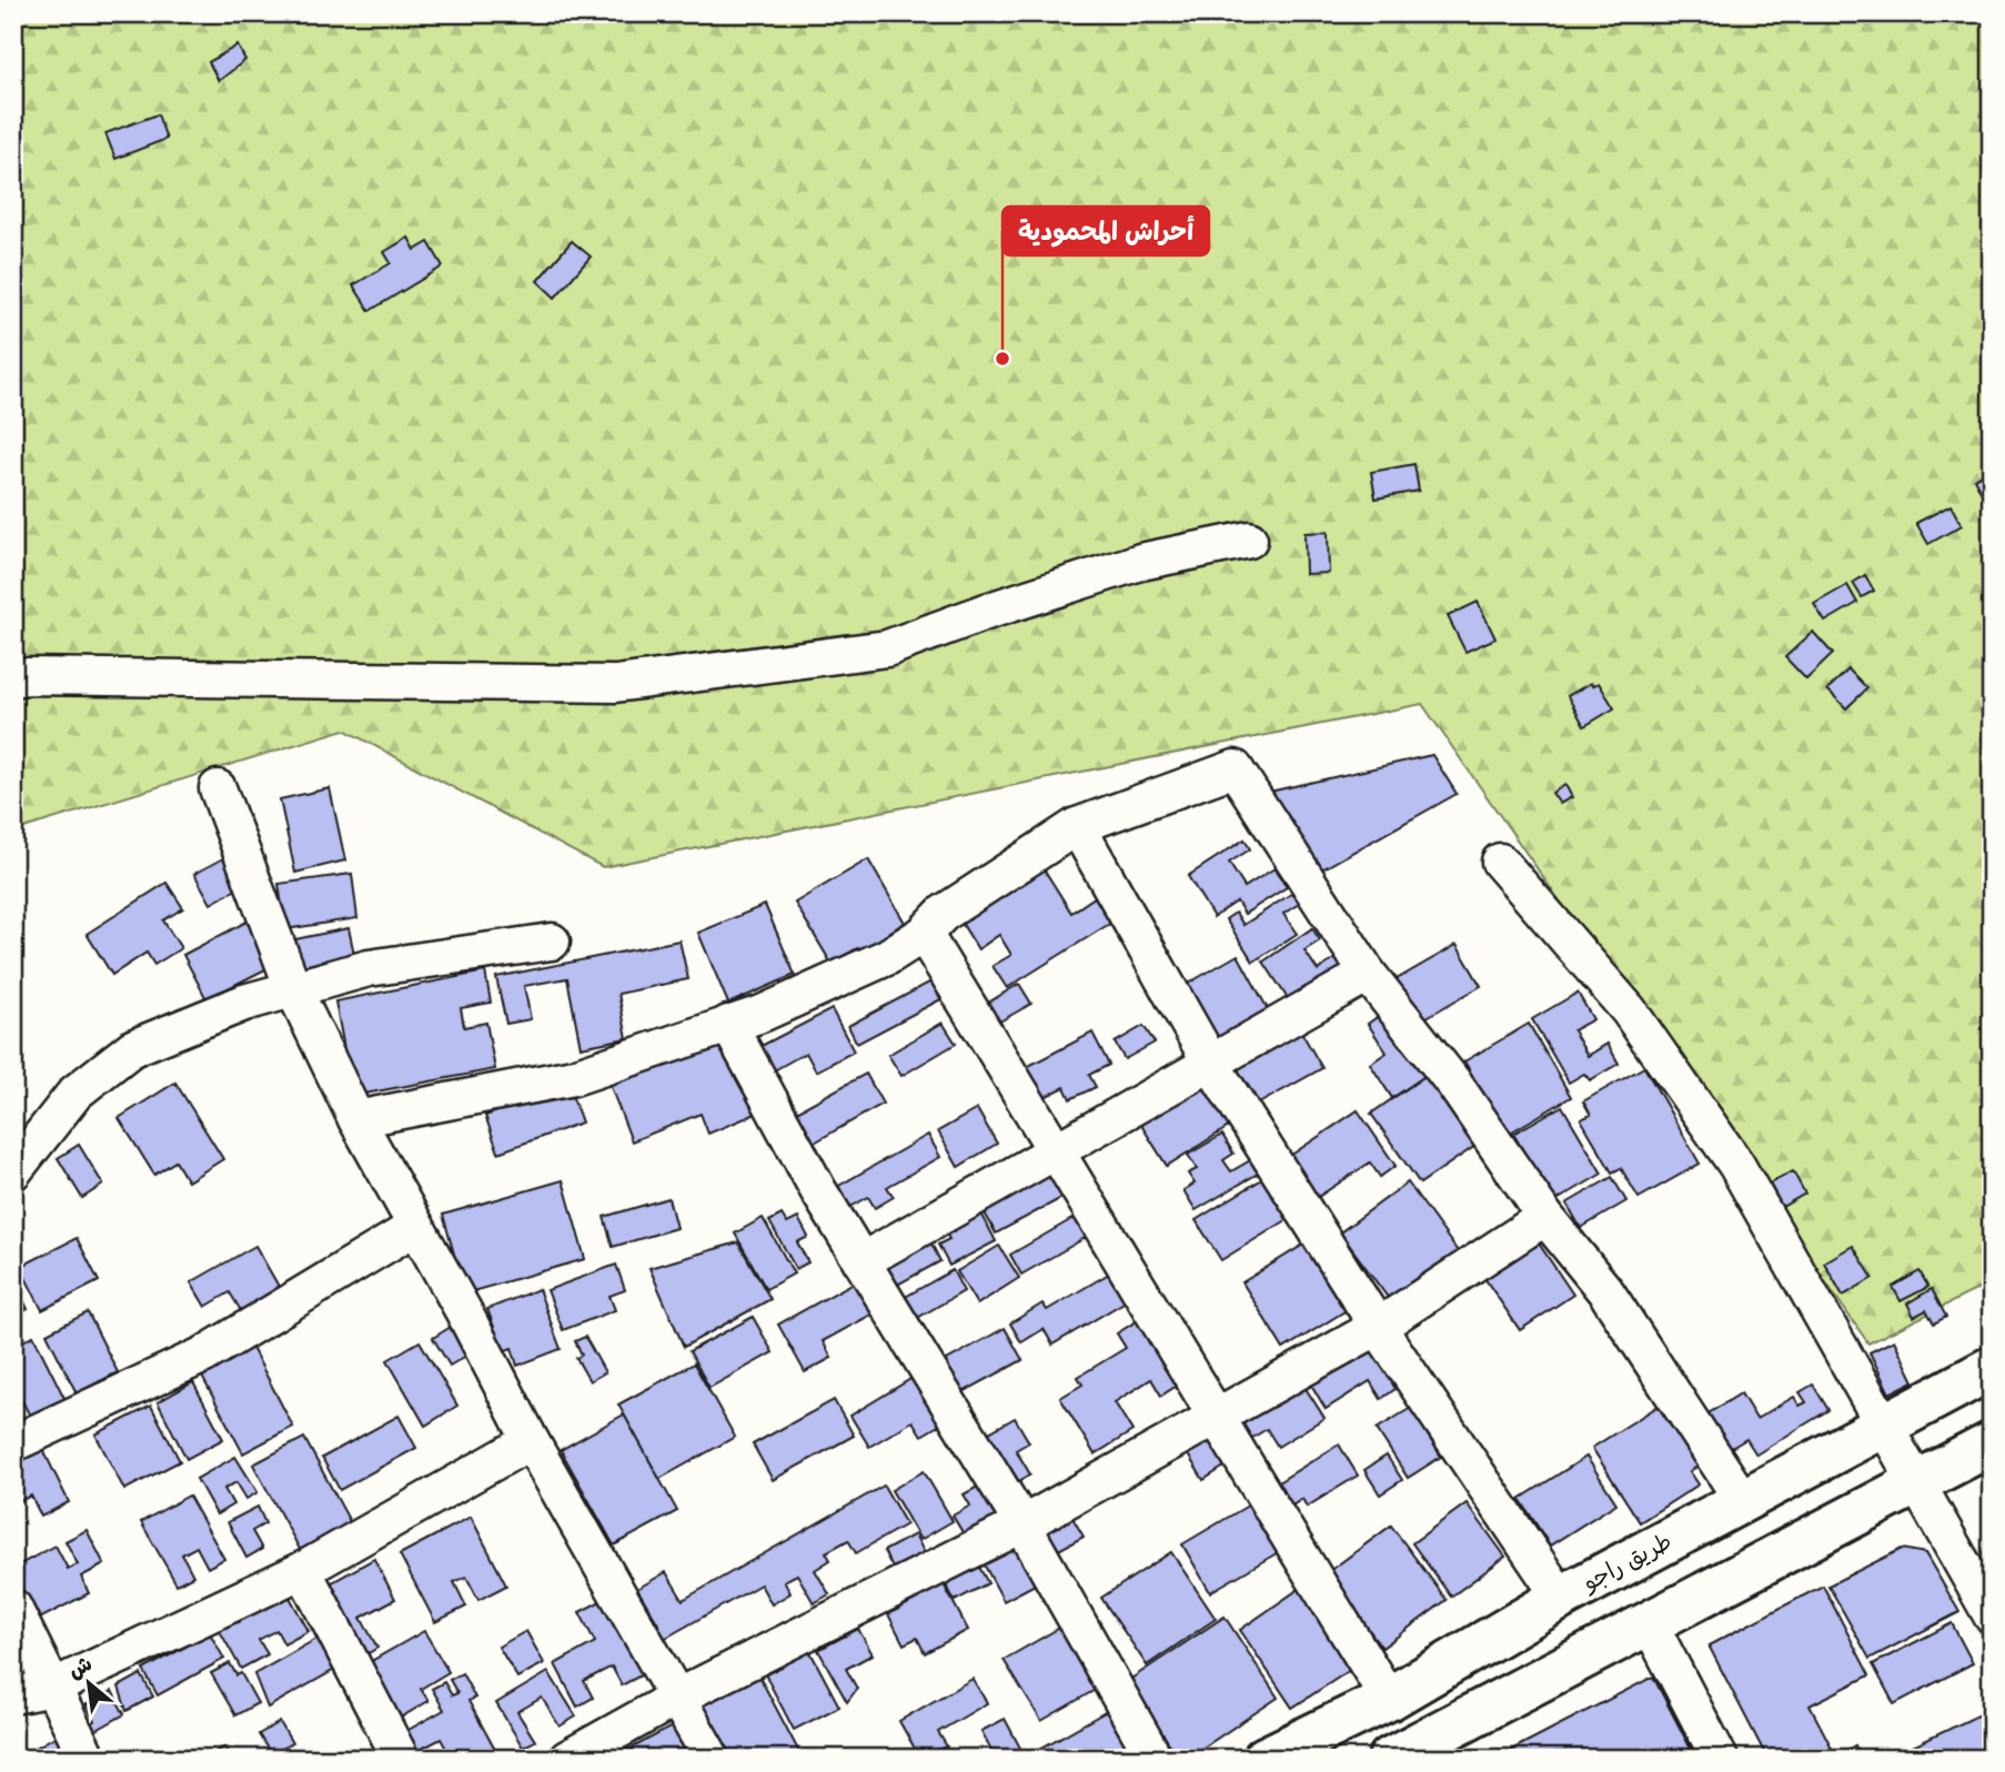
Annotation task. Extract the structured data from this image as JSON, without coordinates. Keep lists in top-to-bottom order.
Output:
{
  "streets": {
    "main road": ["طريق راجو"]
  },
  "places": ["أحراش المحمودية"],
  "north": "top left"
}
